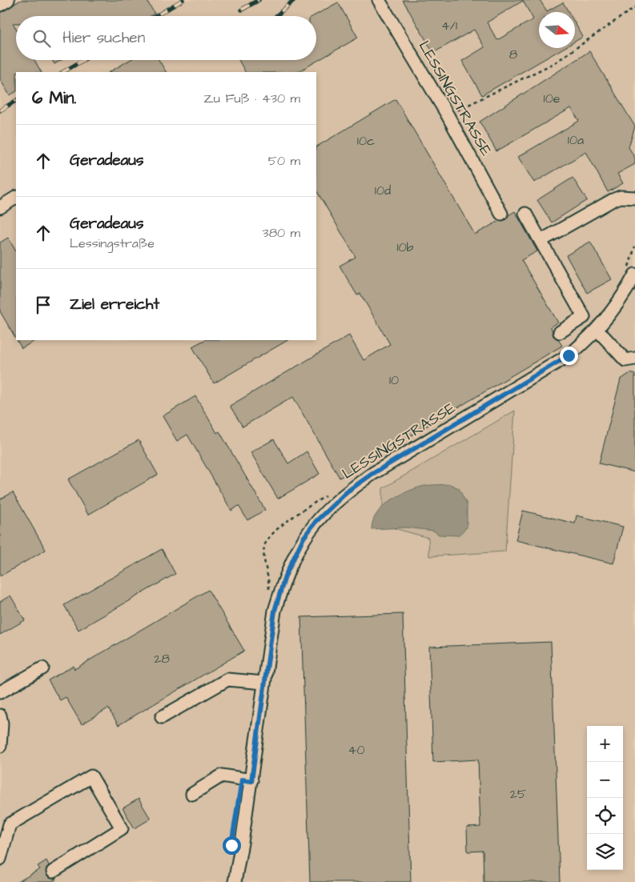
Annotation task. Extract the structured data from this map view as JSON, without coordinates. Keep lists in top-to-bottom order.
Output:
{
  "streets": {
    "street": ["LESSINGSTRASSE"]
  },
  "house_numbers": [
    "4/1",
    "8",
    "10e",
    "10a",
    "10c",
    "10d",
    "10b",
    "10",
    "28",
    "40",
    "25"
  ],
  "north": "right",
  "page": {
    "search": "Hier suchen",
    "heading": ["6 Min.", "Zu Fuß · 430 m"],
    "list": [
      ["Geradeaus", "50 m"],
      ["Geradeaus", "Lessingstraße", "380 m"],
      "Ziel erreicht"
    ],
    "map_buttons": ["+", "−"]
  }
}
